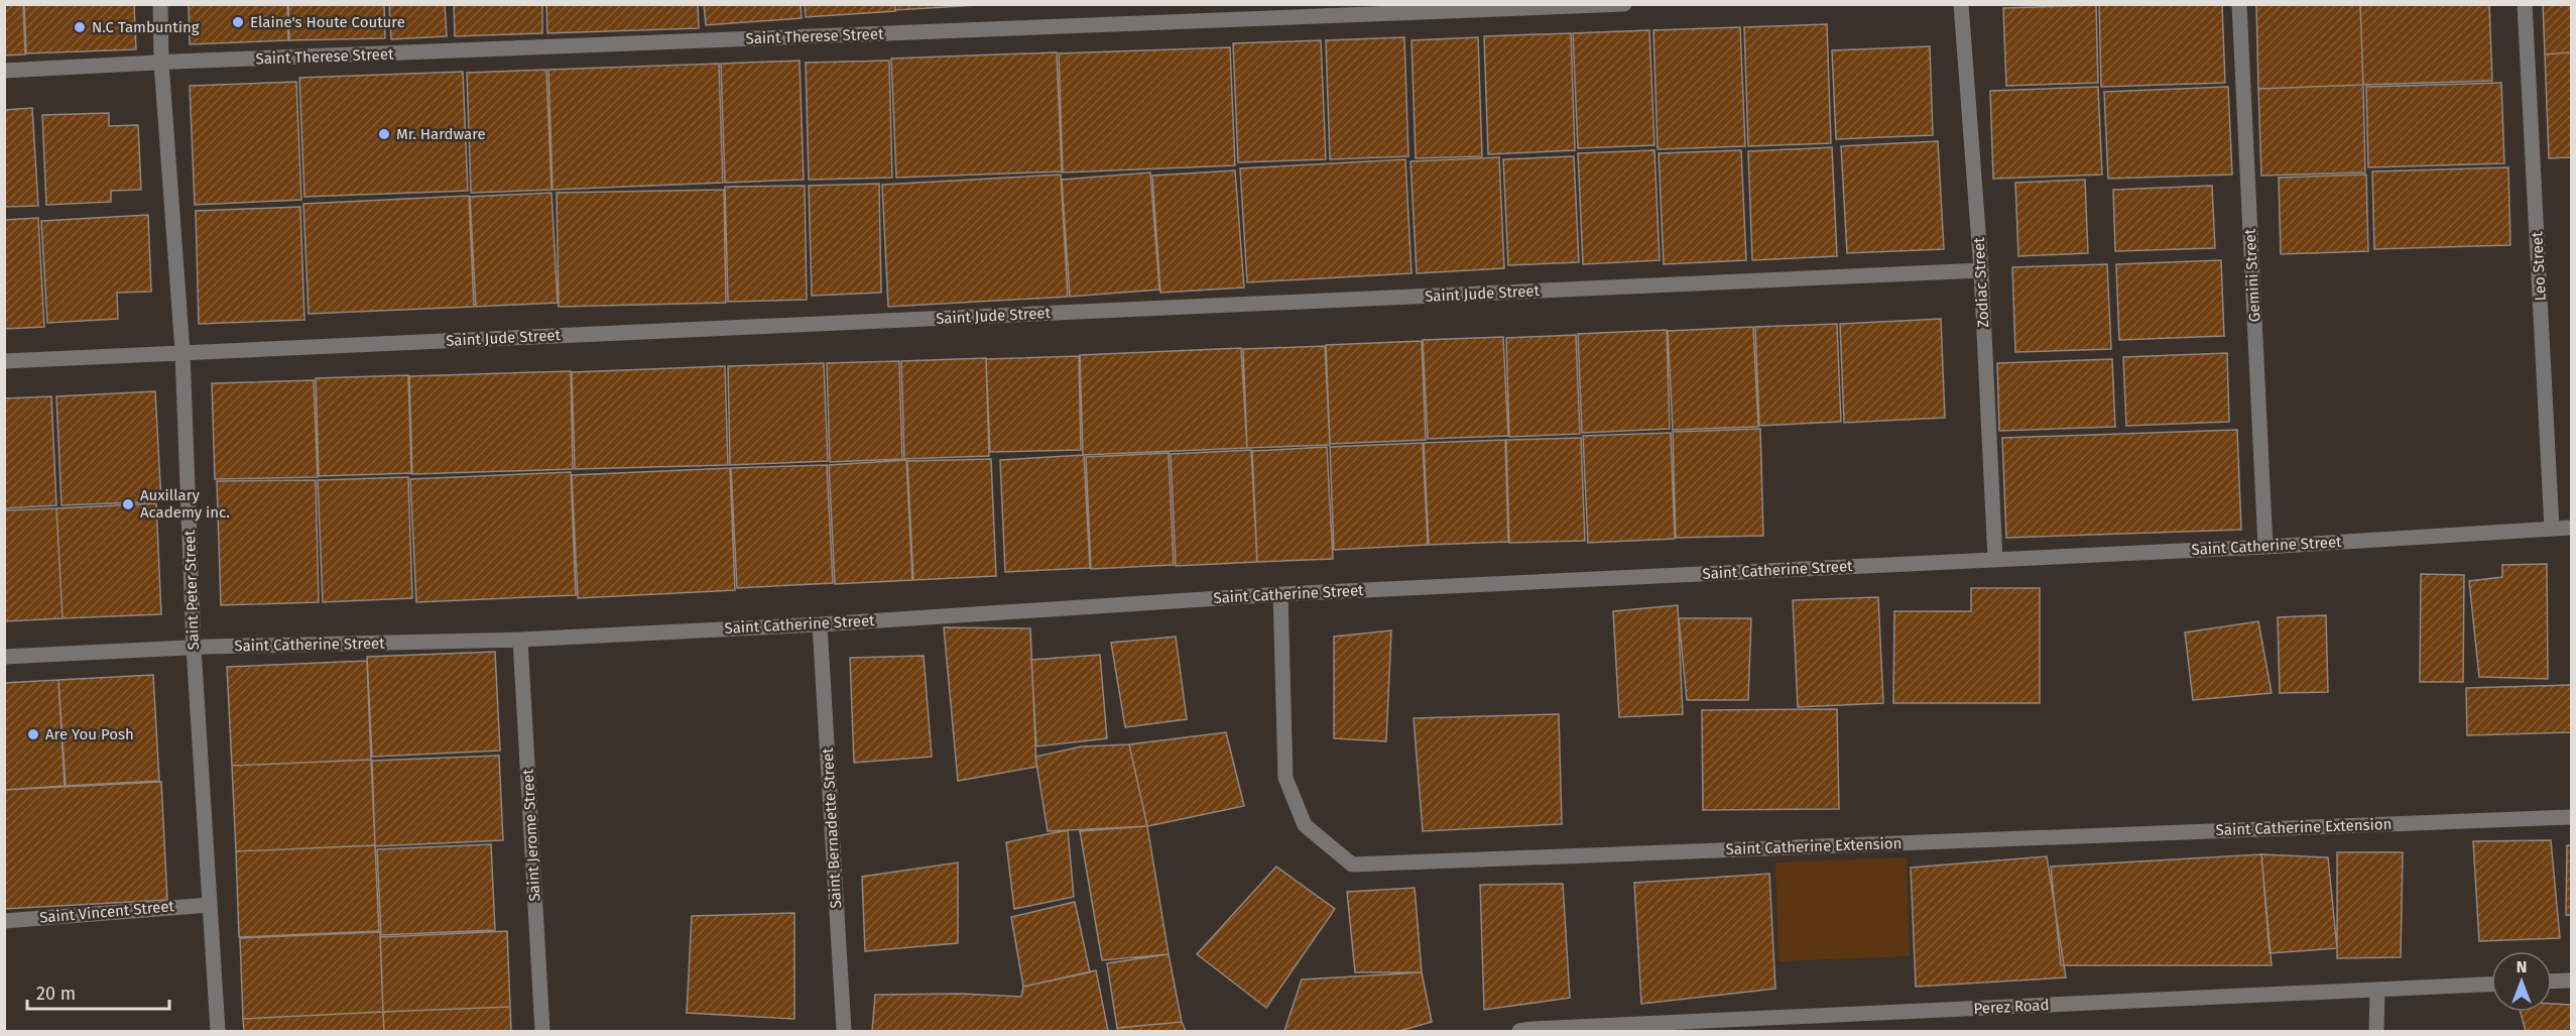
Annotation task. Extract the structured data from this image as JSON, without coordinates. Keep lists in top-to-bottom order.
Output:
{
  "streets": {
    "street": [
      "Saint Therese Street",
      "Leo Street",
      "Gemini Street",
      "Zodiac Street",
      "Saint Jude Street",
      "Saint Catherine Street",
      "Saint Peter Street",
      "Saint Catherine Extension",
      "Saint Bernadette Street",
      "Saint Jerome Street",
      "Saint Vincent Street",
      "Perez Road"
    ]
  },
  "crossings": [
    ["Saint Therese Street", "Saint Peter Street"],
    ["Leo Street", "Saint Catherine Street"],
    ["Gemini Street", "Saint Catherine Street"],
    ["Zodiac Street", "Saint Jude Street"],
    ["Zodiac Street", "Saint Catherine Street"],
    ["Saint Jude Street", "Saint Peter Street"],
    ["Saint Catherine Street", "Saint Peter Street"],
    ["Saint Catherine Street", "Saint Catherine Extension"],
    ["Saint Catherine Street", "Saint Bernadette Street"],
    ["Saint Catherine Street", "Saint Jerome Street"],
    ["Saint Peter Street", "Saint Vincent Street"]
  ],
  "places": [
    "Elaine's Houte Couture",
    "N.C Tambunting",
    "Mr. Hardware",
    "Auxillary Academy inc.",
    "Are You Posh"
  ],
  "scale_bar": "20 m",
  "north": "top"
}
